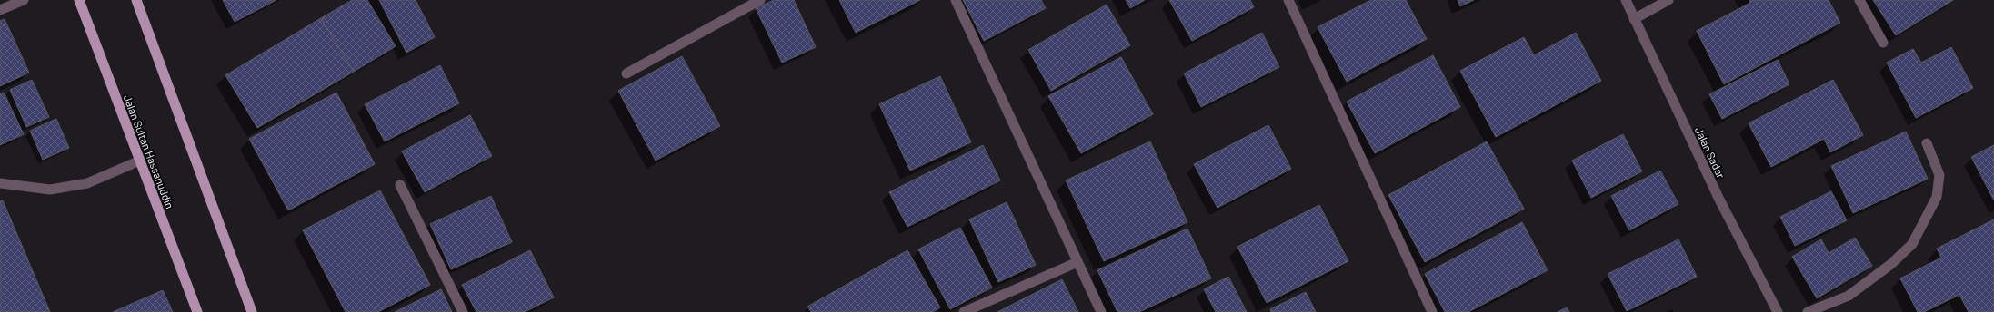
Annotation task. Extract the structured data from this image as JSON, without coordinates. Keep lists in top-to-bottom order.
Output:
{
  "streets": {
    "main road": ["Jalan Sultan Hassanuddin"],
    "street": ["Jalan Sadar"]
  }
}
